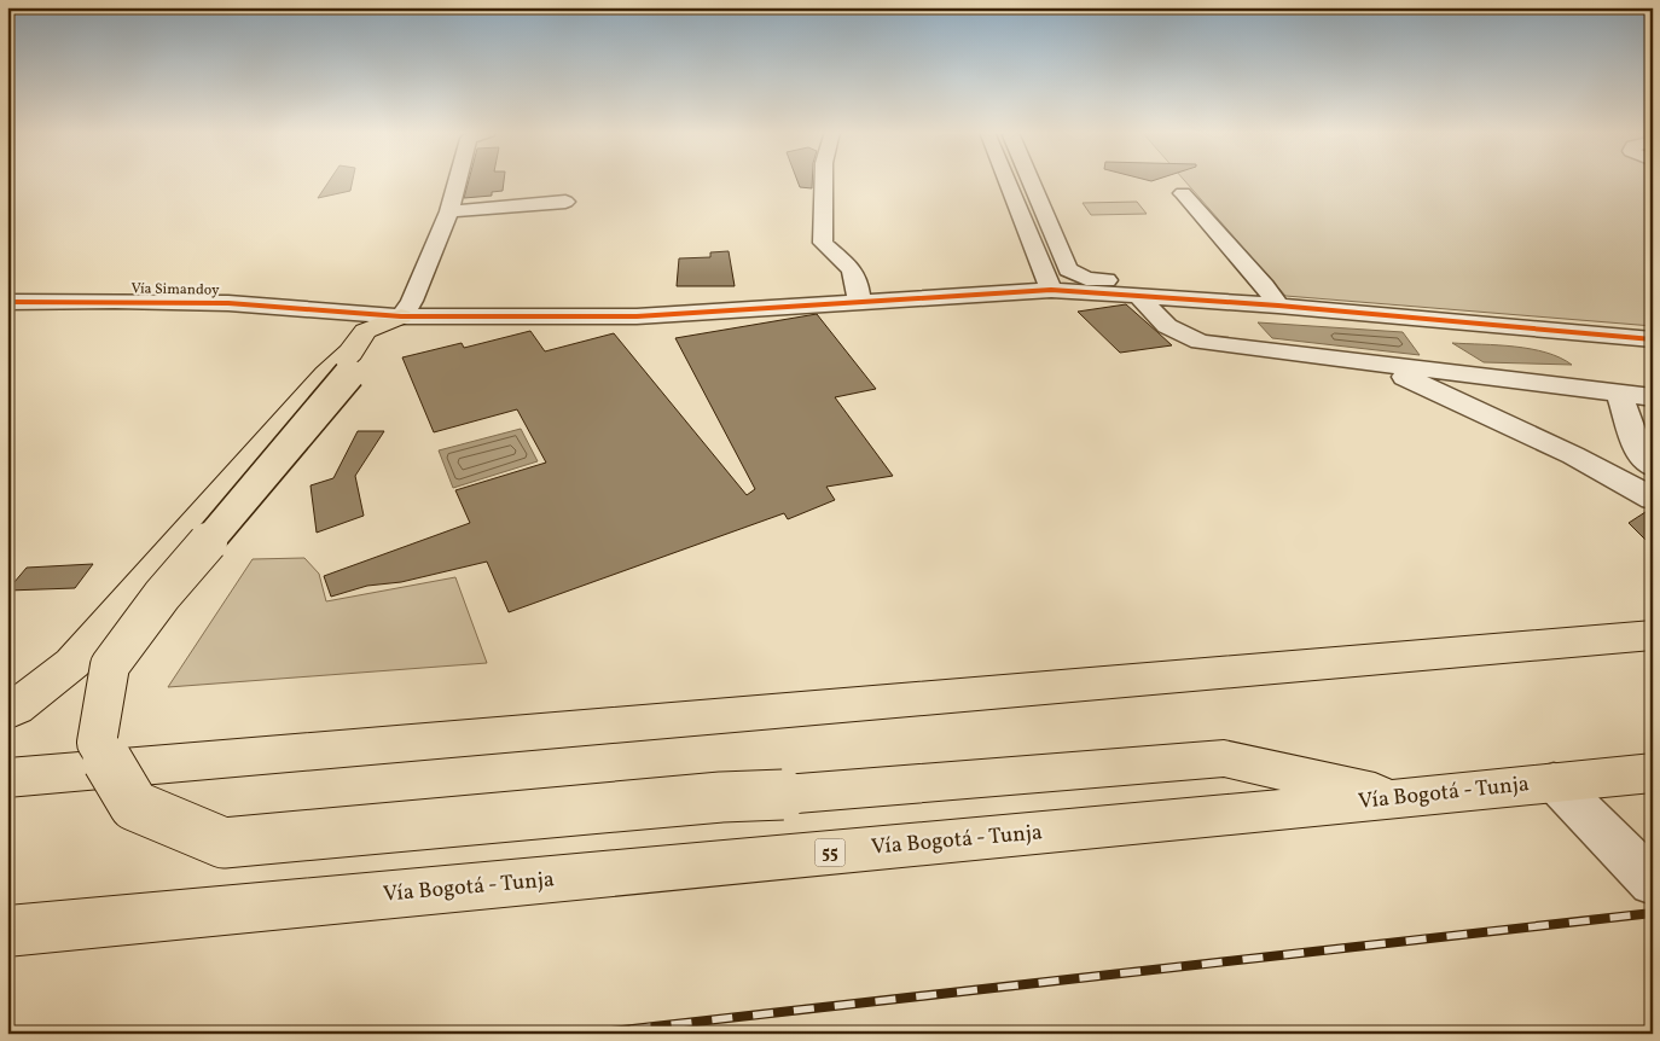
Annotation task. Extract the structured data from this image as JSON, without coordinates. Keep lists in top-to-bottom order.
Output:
{
  "streets": {
    "highway": ["Vía Bogotá - Tunja", "55"],
    "street": ["Vía Simandoy"]
  }
}
